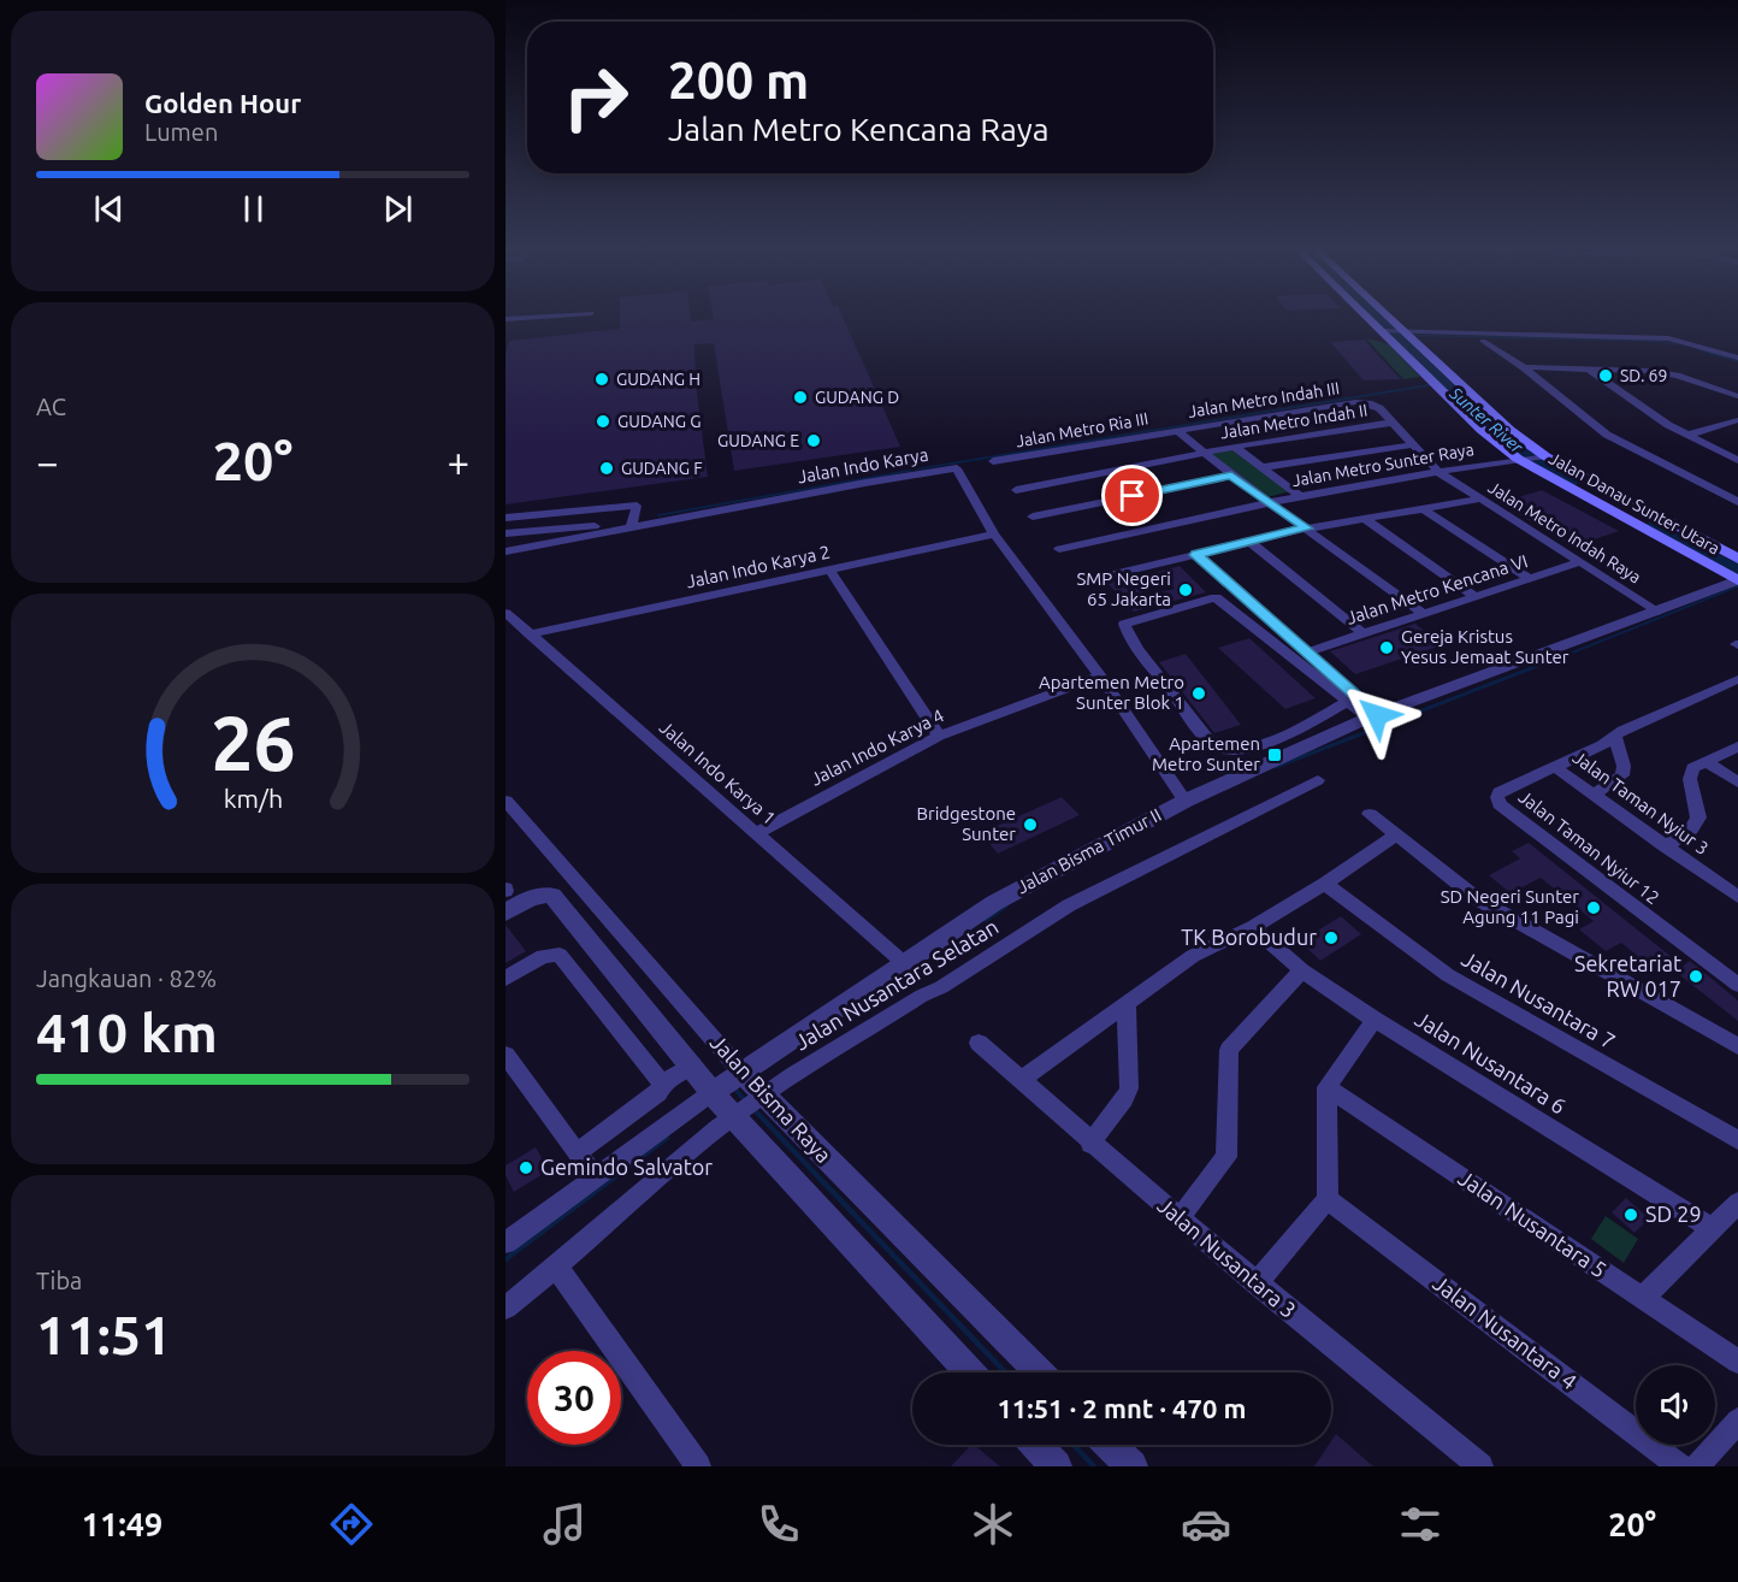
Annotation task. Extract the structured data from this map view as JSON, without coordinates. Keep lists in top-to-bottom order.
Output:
{
  "streets": {
    "main road": ["Jalan Danau Sunter Utara"],
    "street": [
      "Jalan Metro Indah III",
      "Jalan Metro Indah II",
      "Jalan Metro Ria III",
      "Jalan Metro Sunter Raya",
      "Jalan Indo Karya",
      "Jalan Metro Indah Raya",
      "Jalan Indo Karya 2",
      "Jalan Metro Kencana VI",
      "Jalan Indo Karya 4",
      "Jalan Indo Karya 1",
      "Jalan Taman Nyiur 3",
      "Jalan Taman Nyiur 12",
      "Jalan Bisma Timur II",
      "Jalan Nusantara Selatan",
      "Jalan Nusantara 7",
      "Jalan Nusantara 6",
      "Jalan Bisma Raya",
      "Jalan Nusantara 5",
      "Jalan Nusantara 3",
      "Jalan Nusantara 4"
    ]
  },
  "crossings": [
    ["Jalan Metro Indah III", "Jalan Metro Ria III"],
    ["Jalan Metro Indah III", "Jalan Metro Indah Raya"],
    ["Jalan Metro Indah II", "Jalan Metro Indah Raya"],
    ["Jalan Metro Sunter Raya", "Jalan Danau Sunter Utara"],
    ["Jalan Metro Sunter Raya", "Jalan Metro Indah Raya"],
    ["Jalan Indo Karya", "Jalan Indo Karya 2"],
    ["Jalan Indo Karya", "Jalan Indo Karya 4"],
    ["Jalan Indo Karya", "Jalan Bisma Timur II"],
    ["Jalan Danau Sunter Utara", "Jalan Bisma Timur II"],
    ["Jalan Metro Indah Raya", "Jalan Metro Kencana VI"],
    ["Jalan Metro Indah Raya", "Jalan Bisma Timur II"],
    ["Jalan Indo Karya 2", "Jalan Indo Karya 1"],
    ["Jalan Indo Karya 4", "Jalan Indo Karya 1"],
    ["Jalan Indo Karya 1", "Jalan Bisma Timur II"],
    ["Jalan Taman Nyiur 3", "Jalan Taman Nyiur 12"],
    ["Jalan Bisma Timur II", "Jalan Nusantara Selatan"],
    ["Jalan Bisma Timur II", "Jalan Bisma Raya"],
    ["Jalan Nusantara Selatan", "Jalan Bisma Raya"]
  ],
  "water": ["Sunter River"],
  "places": {
    "other": [
      "SD. 69",
      "GUDANG H",
      "GUDANG D",
      "GUDANG G",
      "GUDANG E",
      "GUDANG F",
      "SMP Negeri 65 Jakarta",
      "Gereja Kristus Yesus Jemaat Sunter",
      "Apartemen Metro Sunter Blok 1",
      "Bridgestone Sunter",
      "SD Negeri Sunter Agung 11 Pagi",
      "TK Borobudur",
      "Sekretariat RW 017",
      "Gemindo Salvator",
      "SD 29"
    ],
    "transit": ["Apartemen Metro Sunter"]
  },
  "page": {
    "turn": ["200 m", "Jalan Metro Kencana Raya"],
    "song": ["Golden Hour", "Lumen"],
    "tile": [
      "AC",
      ["Jangkauan · 82%", "410 km"],
      ["Tiba", "11:51"]
    ],
    "heat": ["−", "20°", "+"],
    "limit": "30",
    "trip": "11:51 · 2 mnt · 470 m",
    "tabs": ["11:49", "20°"],
    "gauge": ["26", "km/h"]
  }
}
